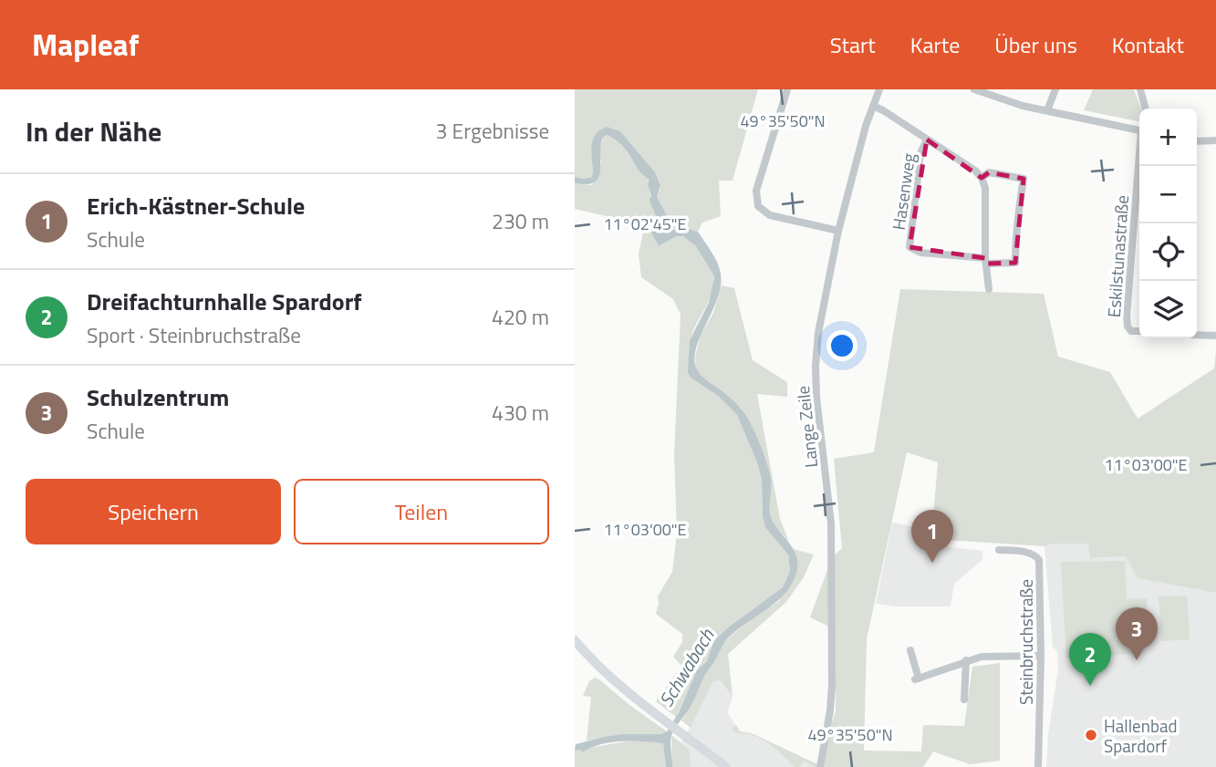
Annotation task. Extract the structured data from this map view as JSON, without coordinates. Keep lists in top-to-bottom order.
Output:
{
  "streets": {
    "street": [
      "Hasenweg",
      "Eskilstunastraße",
      "Lange Zeile",
      "Steinbruchstraße"
    ]
  },
  "water": ["Schwabach"],
  "places": ["Hallenbad Spardorf"],
  "page": {
    "header": "Mapleaf",
    "nav": [
      "Start",
      "Karte",
      "Über uns",
      "Kontakt"
    ],
    "heading": ["In der Nähe", "3 Ergebnisse"],
    "map_buttons": ["+", "−"],
    "list": [
      {
        "mark": "1",
        "name": "Erich-Kästner-Schule",
        "note": "Schule",
        "value": "230 m"
      },
      {
        "mark": "2",
        "name": "Dreifachturnhalle Spardorf",
        "note": "Sport · Steinbruchstraße",
        "value": "420 m"
      },
      {
        "mark": "3",
        "name": "Schulzentrum",
        "note": "Schule",
        "value": "430 m"
      }
    ],
    "buttons": ["Speichern", "Teilen"],
    "pins": ["1", "3", "2"]
  },
  "coordinates": ["49°35'50\"N", "11°02'45\"E", "11°03'00\"E"]
}
